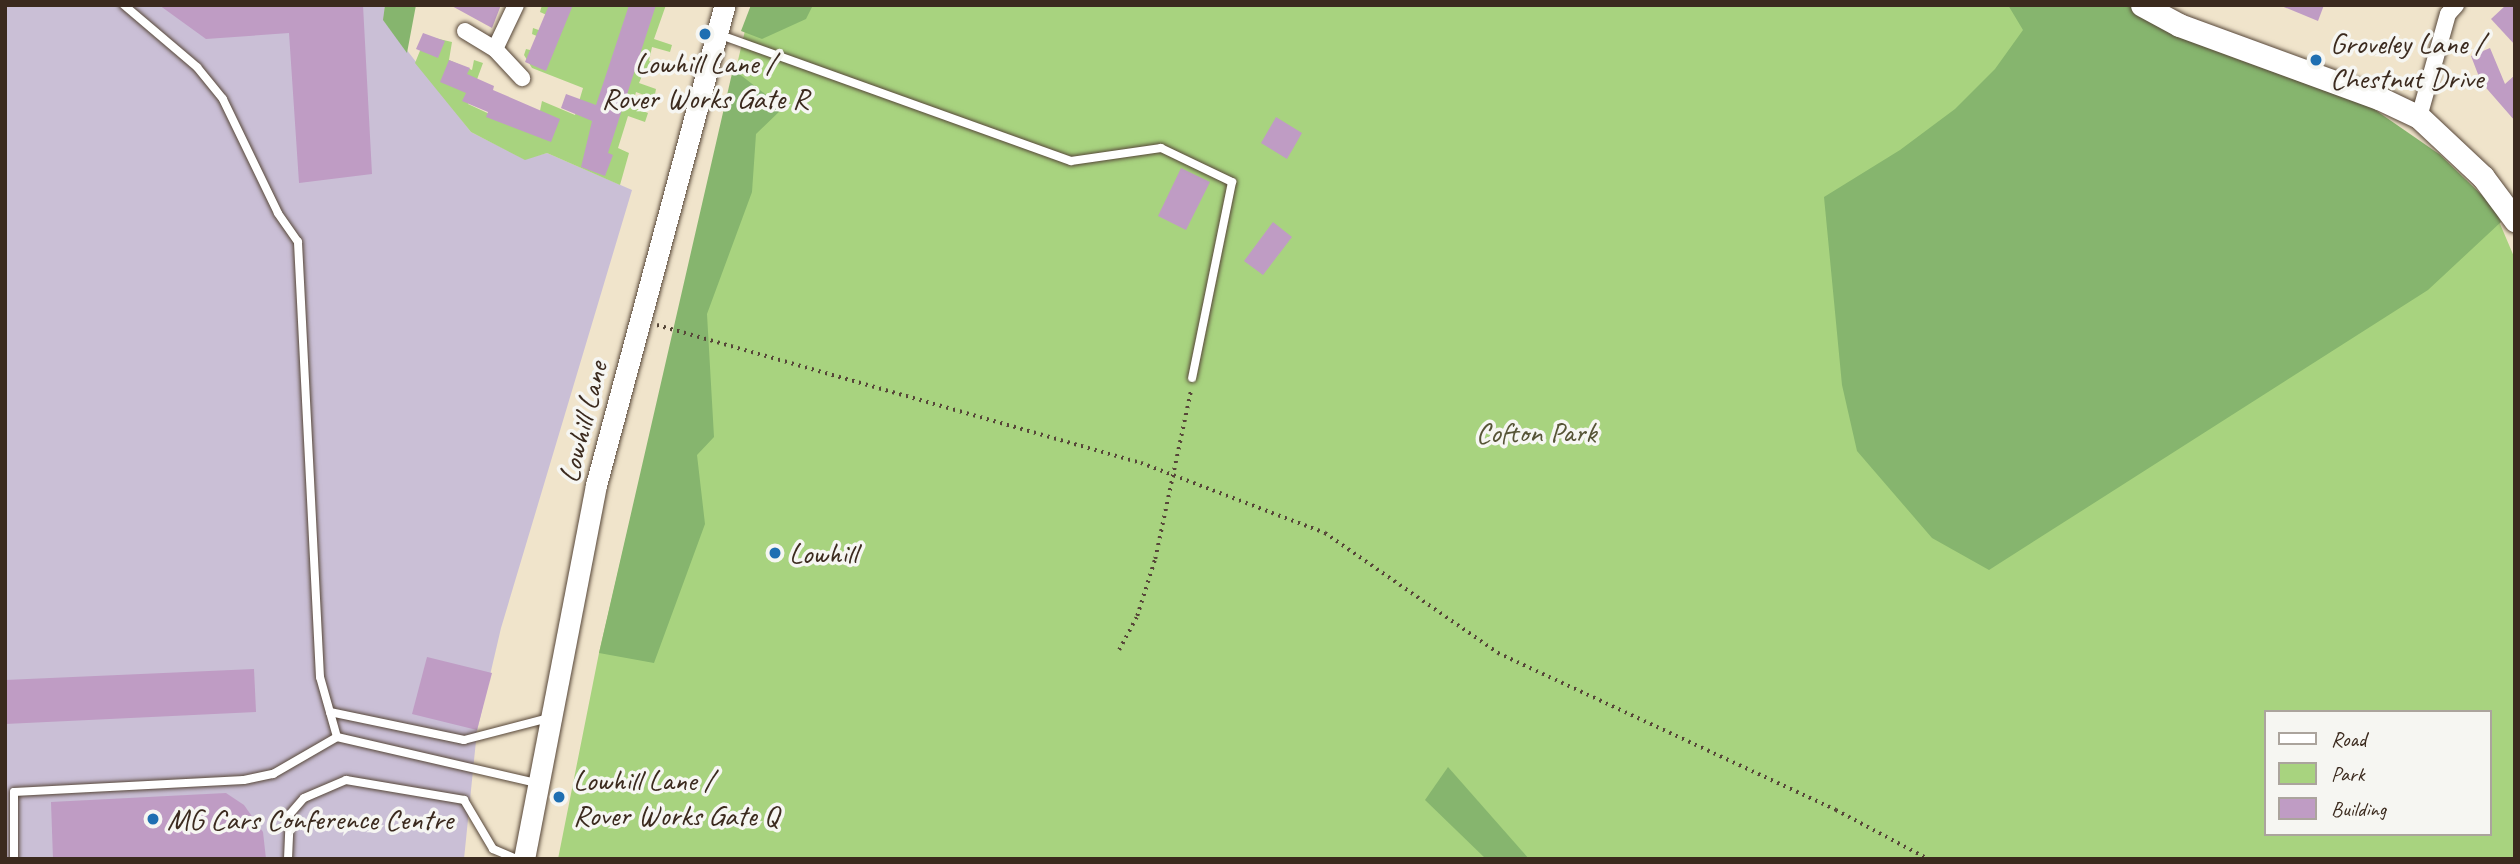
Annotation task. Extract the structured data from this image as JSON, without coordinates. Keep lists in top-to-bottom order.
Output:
{
  "streets": {
    "street": ["Lowhill Lane"]
  },
  "parks": ["Cofton Park"],
  "places": [
    "Lowhill Lane / Rover Works Gate R",
    "Groveley Lane / Chestnut Drive",
    "Lowhill",
    "Lowhill Lane / Rover Works Gate Q",
    "MG Cars Conference Centre"
  ],
  "legend": ["Road", "Park", "Building"]
}
